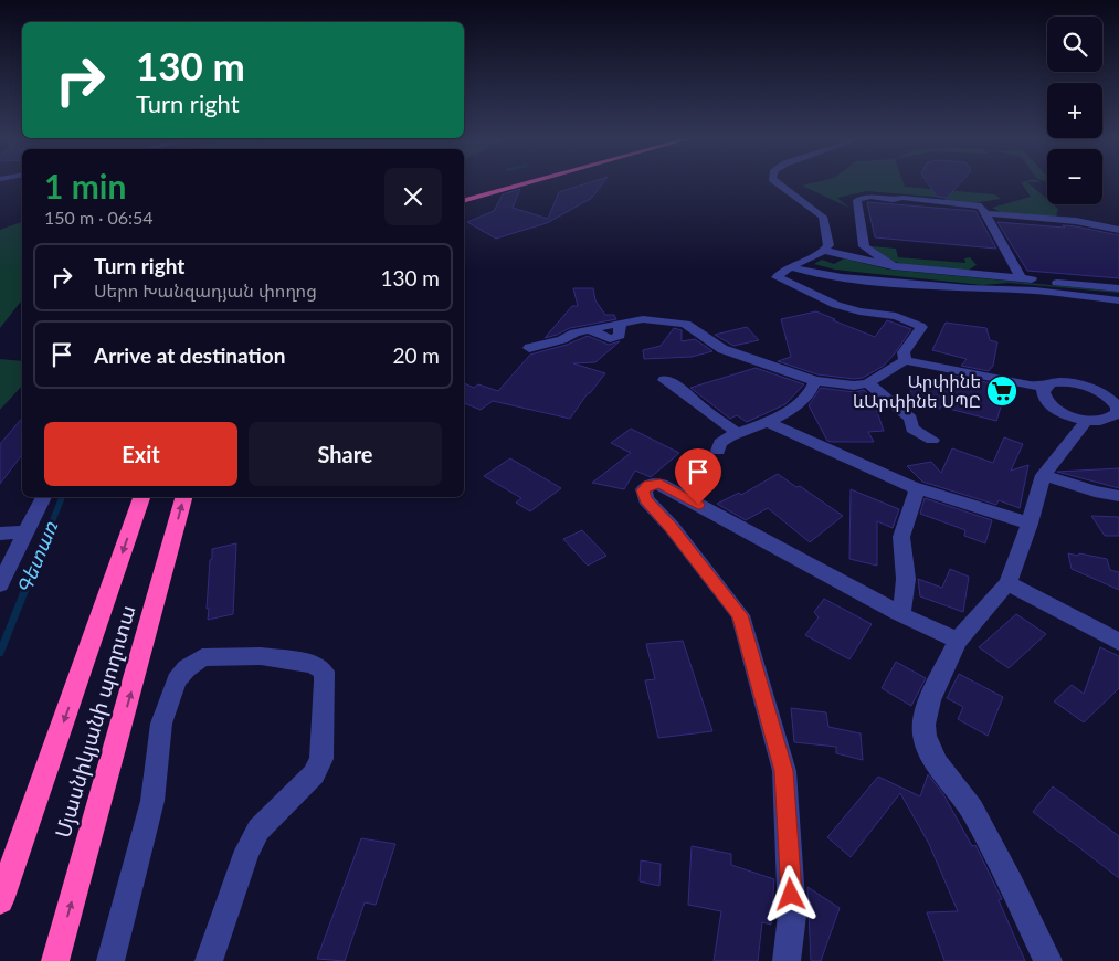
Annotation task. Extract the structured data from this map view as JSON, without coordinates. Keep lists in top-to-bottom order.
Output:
{
  "streets": {
    "highway": ["Մյասնիկյանի պողոտա"]
  },
  "water": ["Գետառ"],
  "places": {
    "supermarket": ["Արփինե ևԱրփինե ՍՊԸ"]
  },
  "page": {
    "map_buttons": ["+", "−"],
    "turn": ["130 m", "Turn right"],
    "heading": ["1 min", "150 m · 06:54"],
    "list": [
      {
        "name": "Turn right",
        "note": "Սերո Խանզադյան փողոց",
        "value": "130 m"
      },
      {
        "name": "Arrive at destination",
        "value": "20 m"
      }
    ],
    "buttons": ["Exit", "Share"]
  }
}
